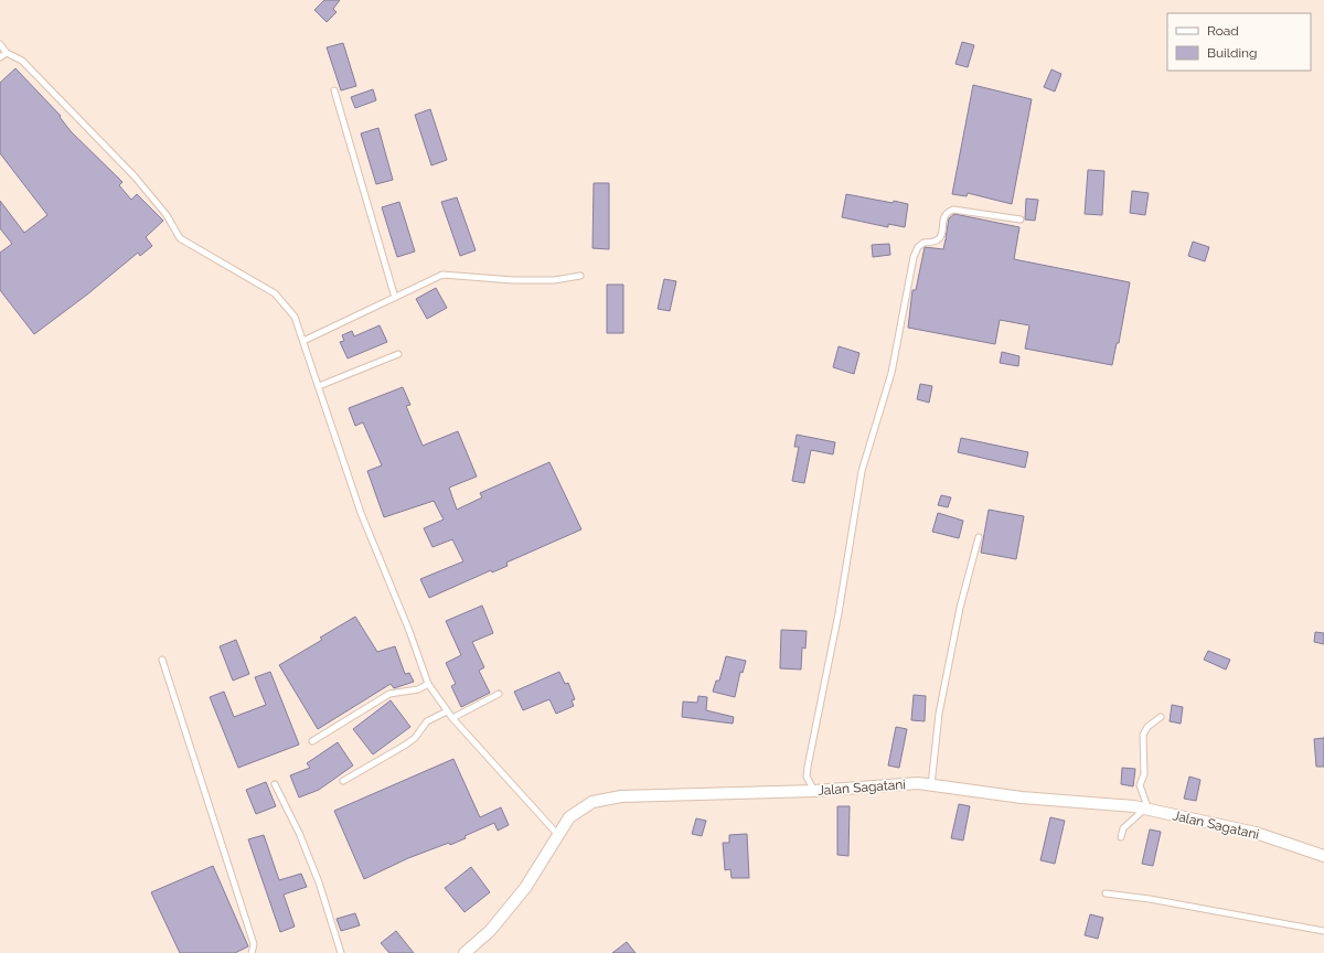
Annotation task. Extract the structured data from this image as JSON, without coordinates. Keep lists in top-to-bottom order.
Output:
{
  "streets": {
    "street": ["Jalan Sagatani"]
  },
  "legend": ["Road", "Building"]
}
